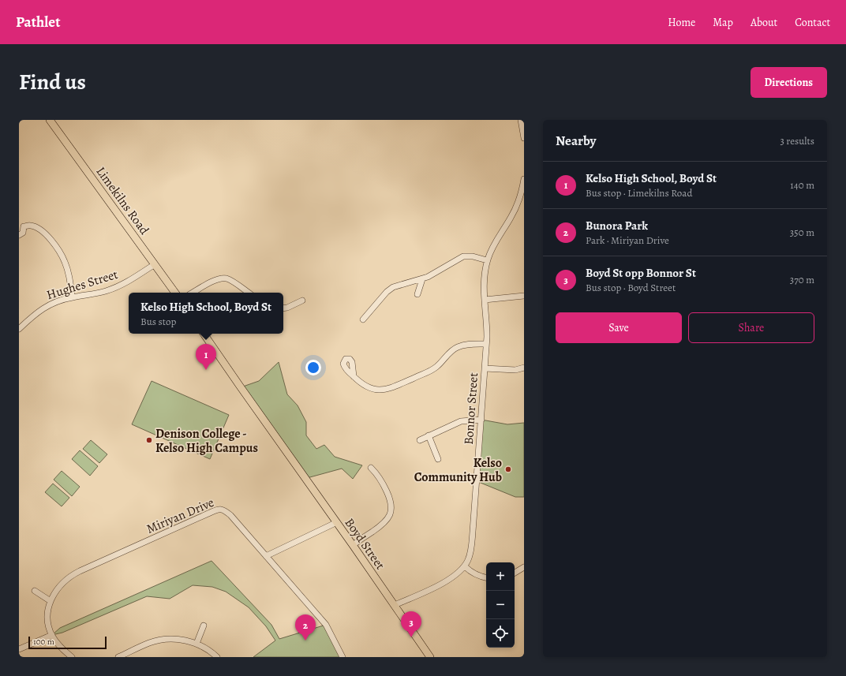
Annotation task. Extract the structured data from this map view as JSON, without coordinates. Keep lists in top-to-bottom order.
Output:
{
  "streets": {
    "main road": ["Limekilns Road", "Boyd Street"],
    "street": ["Hughes Street", "Bonnor Street", "Miriyan Drive"]
  },
  "crossings": [
    ["Limekilns Road", "Hughes Street"],
    ["Bonnor Street", "Boyd Street"]
  ],
  "places": ["Denison College - Kelso High Campus", "Kelso Community Hub"],
  "scale_bar": "100 m",
  "page": {
    "header": "Pathlet",
    "nav": [
      "Home",
      "Map",
      "About",
      "Contact"
    ],
    "title": "Find us",
    "buttons": [
      "Directions",
      ["Save", "Share"]
    ],
    "heading": ["Nearby", "3 results"],
    "list": [
      {
        "mark": "1",
        "name": "Kelso High School, Boyd St",
        "note": "Bus stop · Limekilns Road",
        "value": "140 m"
      },
      {
        "mark": "2",
        "name": "Bunora Park",
        "note": "Park · Miriyan Drive",
        "value": "350 m"
      },
      {
        "mark": "3",
        "name": "Boyd St opp Bonnor St",
        "note": "Bus stop · Boyd Street",
        "value": "370 m"
      }
    ],
    "popup": ["Kelso High School, Boyd St", "Bus stop"],
    "pins": ["1", "3", "2"],
    "map_buttons": ["+", "−"],
    "scale": "100 m"
  }
}
